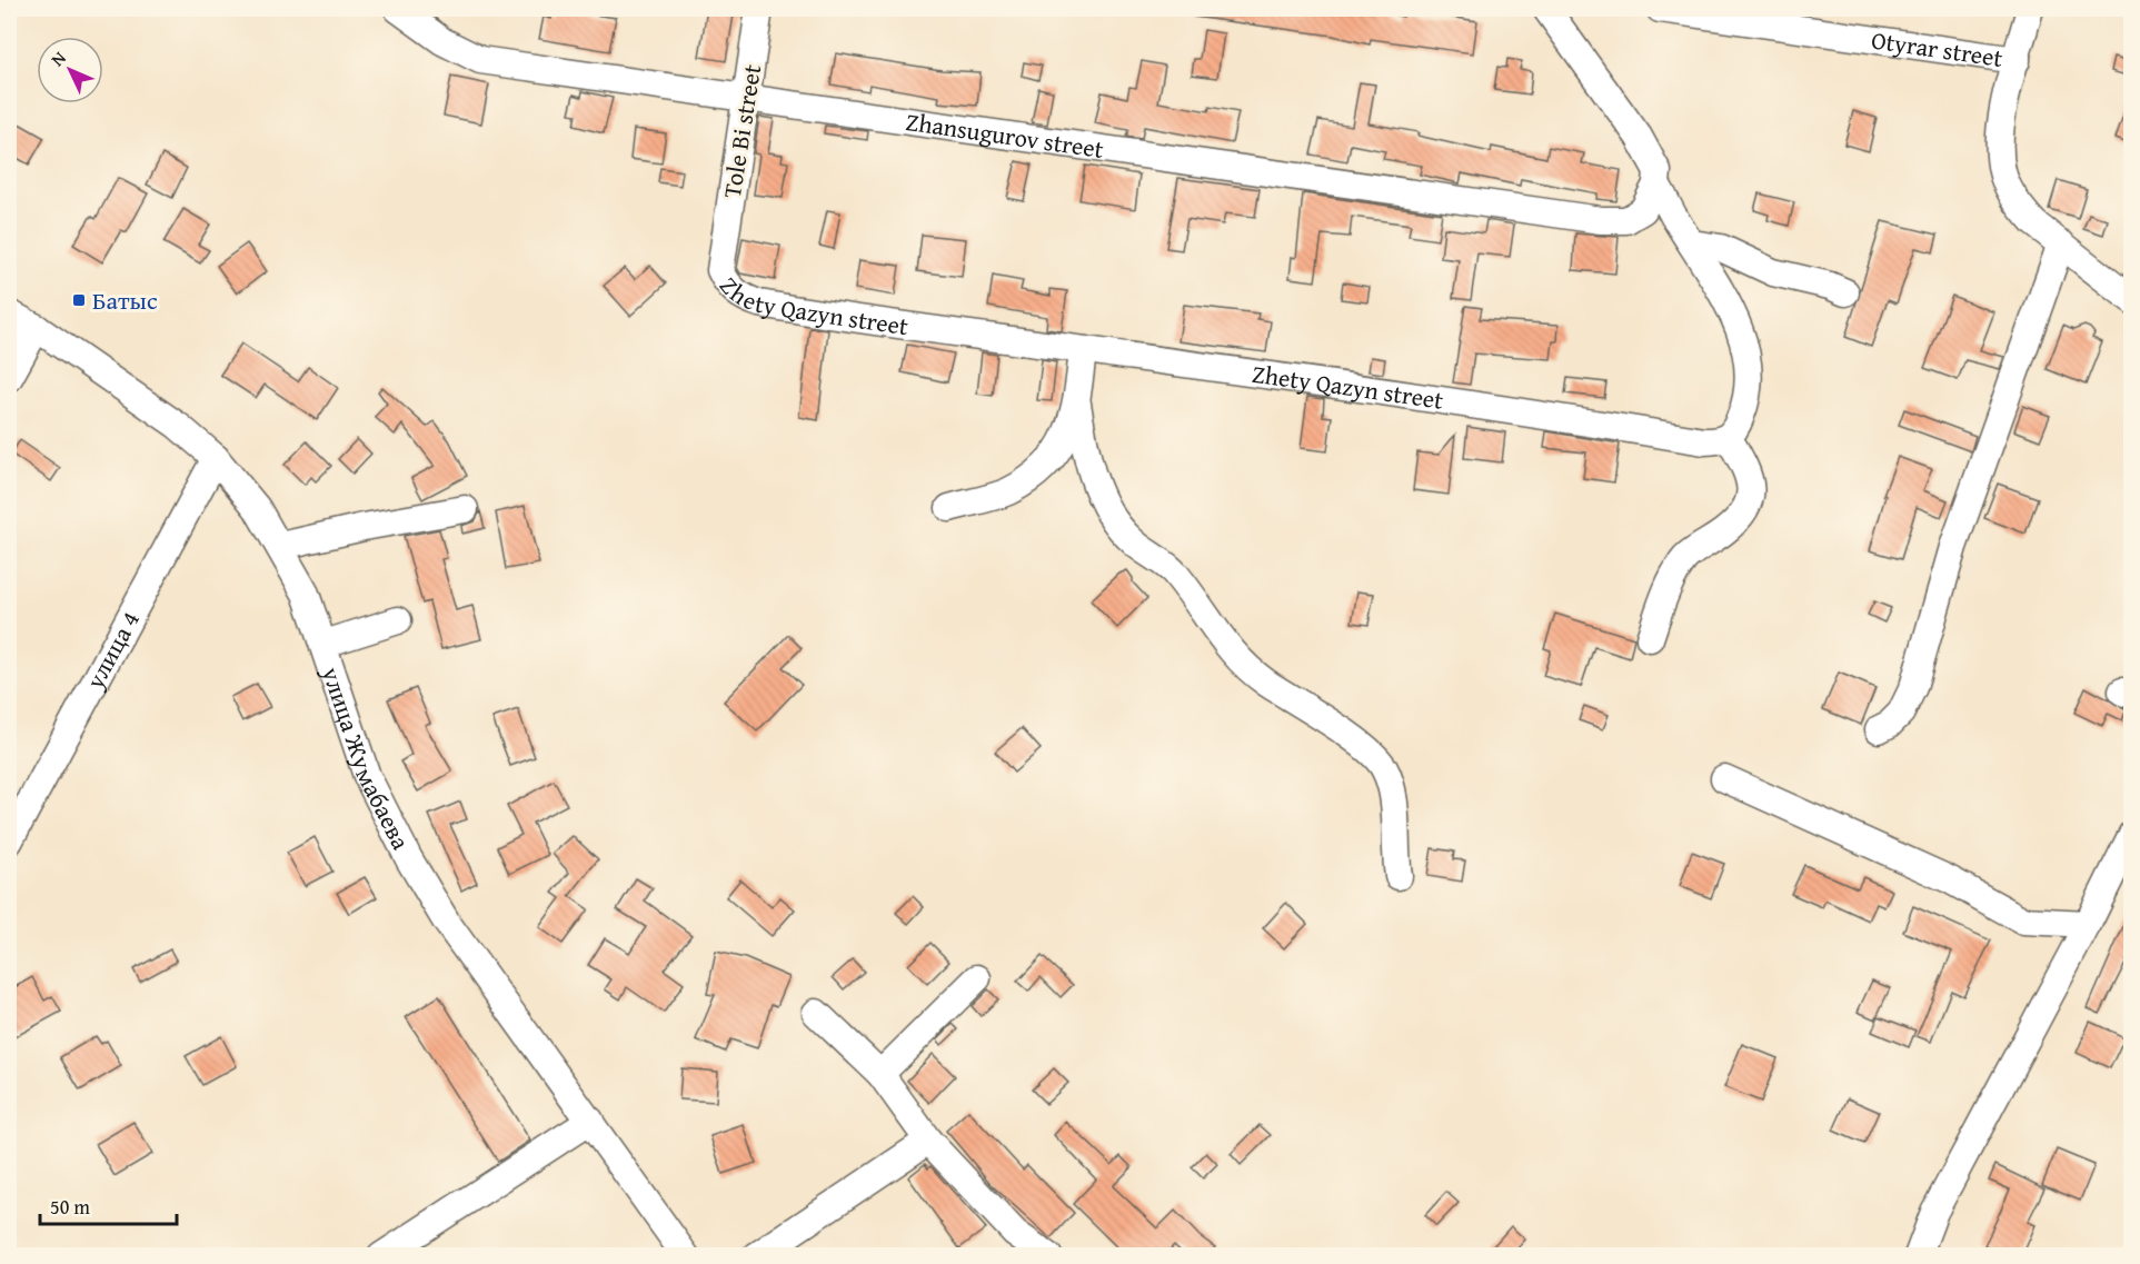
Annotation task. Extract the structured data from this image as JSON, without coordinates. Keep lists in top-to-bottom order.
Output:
{
  "streets": {
    "street": [
      "Otyrar street",
      "Tole Bi street",
      "Zhansugurov street",
      "Zhety Qazyn street",
      "улица 4",
      "улица Жумабаева"
    ]
  },
  "crossings": [
    ["Tole Bi street", "Zhansugurov street"],
    ["Tole Bi street", "Zhety Qazyn street"],
    ["улица 4", "улица Жумабаева"]
  ],
  "places": {
    "transit": ["Батыс"]
  },
  "scale_bar": "50 m",
  "north": "top left"
}
